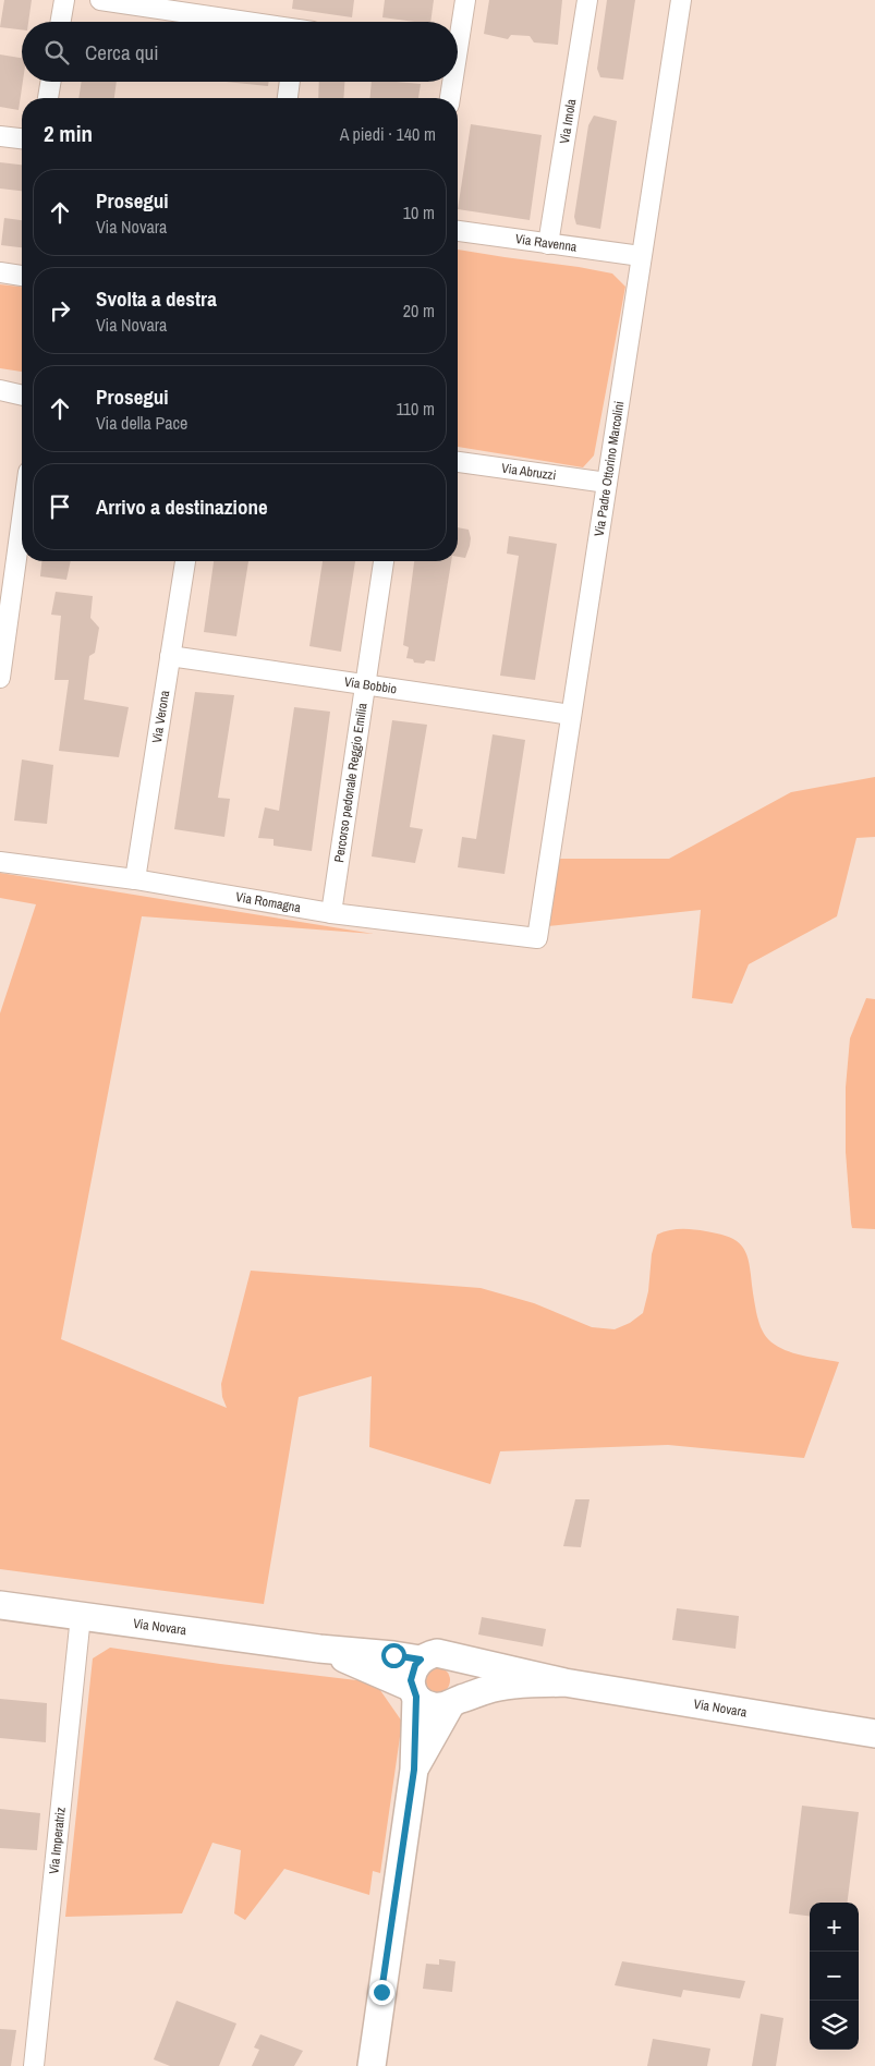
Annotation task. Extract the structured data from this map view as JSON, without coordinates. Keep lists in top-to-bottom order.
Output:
{
  "streets": {
    "street": [
      "Via Imola",
      "Via Ravenna",
      "Via Padre Ottorino Marcolini",
      "Via Abruzzi",
      "Via Bobbio",
      "Via Verona",
      "Percorso pedonale Reggio Emilia",
      "Via Romagna",
      "Via Novara",
      "Via Imperatriz"
    ]
  },
  "crossings": [
    ["Via Imola", "Via Ravenna"],
    ["Via Ravenna", "Via Padre Ottorino Marcolini"],
    ["Via Padre Ottorino Marcolini", "Via Abruzzi"],
    ["Via Padre Ottorino Marcolini", "Via Bobbio"],
    ["Via Padre Ottorino Marcolini", "Via Romagna"],
    ["Via Bobbio", "Via Verona"],
    ["Via Bobbio", "Percorso pedonale Reggio Emilia"],
    ["Via Verona", "Via Romagna"],
    ["Percorso pedonale Reggio Emilia", "Via Romagna"],
    ["Via Novara", "Via Imperatriz"]
  ],
  "page": {
    "search": "Cerca qui",
    "heading": ["2 min", "A piedi · 140 m"],
    "list": [
      ["Prosegui", "Via Novara", "10 m"],
      ["Svolta a destra", "Via Novara", "20 m"],
      ["Prosegui", "Via della Pace", "110 m"],
      "Arrivo a destinazione"
    ],
    "map_buttons": ["+", "−"]
  }
}
